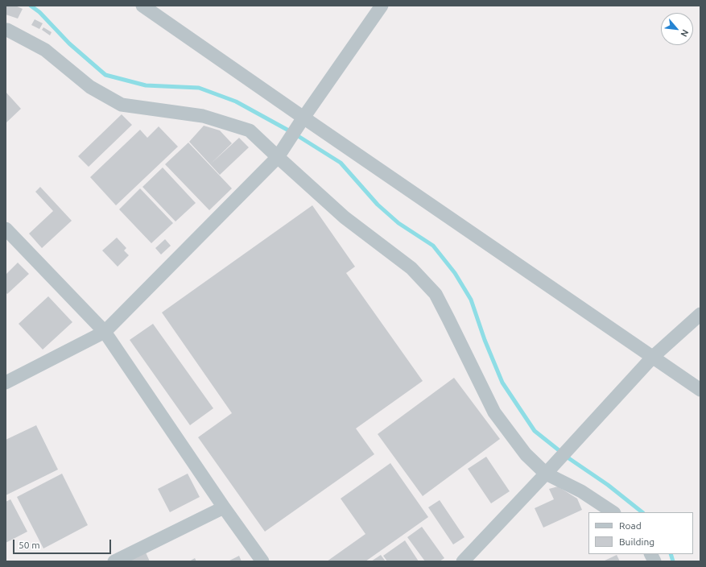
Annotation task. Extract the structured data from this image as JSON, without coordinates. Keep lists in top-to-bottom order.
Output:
{
  "legend": ["Road", "Building"],
  "scale_bar": "50 m",
  "north": "bottom right"
}
